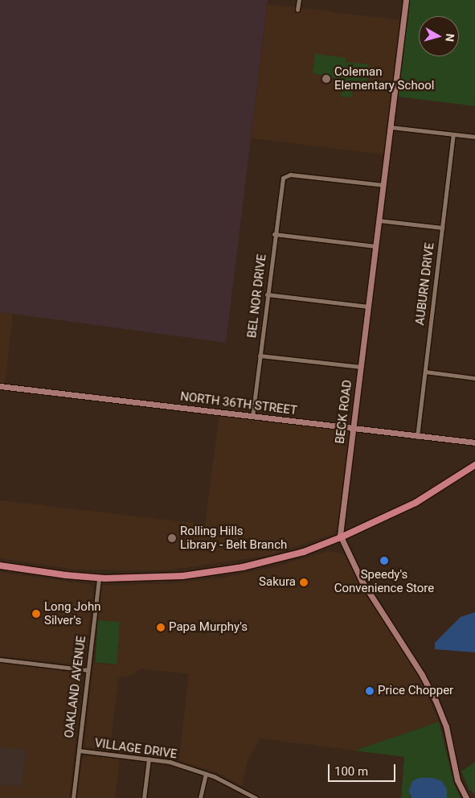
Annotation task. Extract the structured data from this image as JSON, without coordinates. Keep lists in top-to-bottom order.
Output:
{
  "streets": {
    "street": [
      "AUBURN DRIVE",
      "BEL NOR DRIVE",
      "NORTH 36TH STREET",
      "BECK ROAD",
      "OAKLAND AVENUE",
      "VILLAGE DRIVE"
    ]
  },
  "crossings": [
    ["AUBURN DRIVE", "NORTH 36TH STREET"],
    ["BEL NOR DRIVE", "NORTH 36TH STREET"],
    ["BEL NOR DRIVE", "BECK ROAD"],
    ["NORTH 36TH STREET", "BECK ROAD"],
    ["OAKLAND AVENUE", "VILLAGE DRIVE"]
  ],
  "places": [
    "Coleman Elementary School",
    "Rolling Hills Library - Belt Branch",
    "Speedy's Convenience Store",
    "Sakura",
    "Long John Silver's",
    "Papa Murphy's",
    "Price Chopper"
  ],
  "scale_bar": "100 m",
  "north": "right"
}
